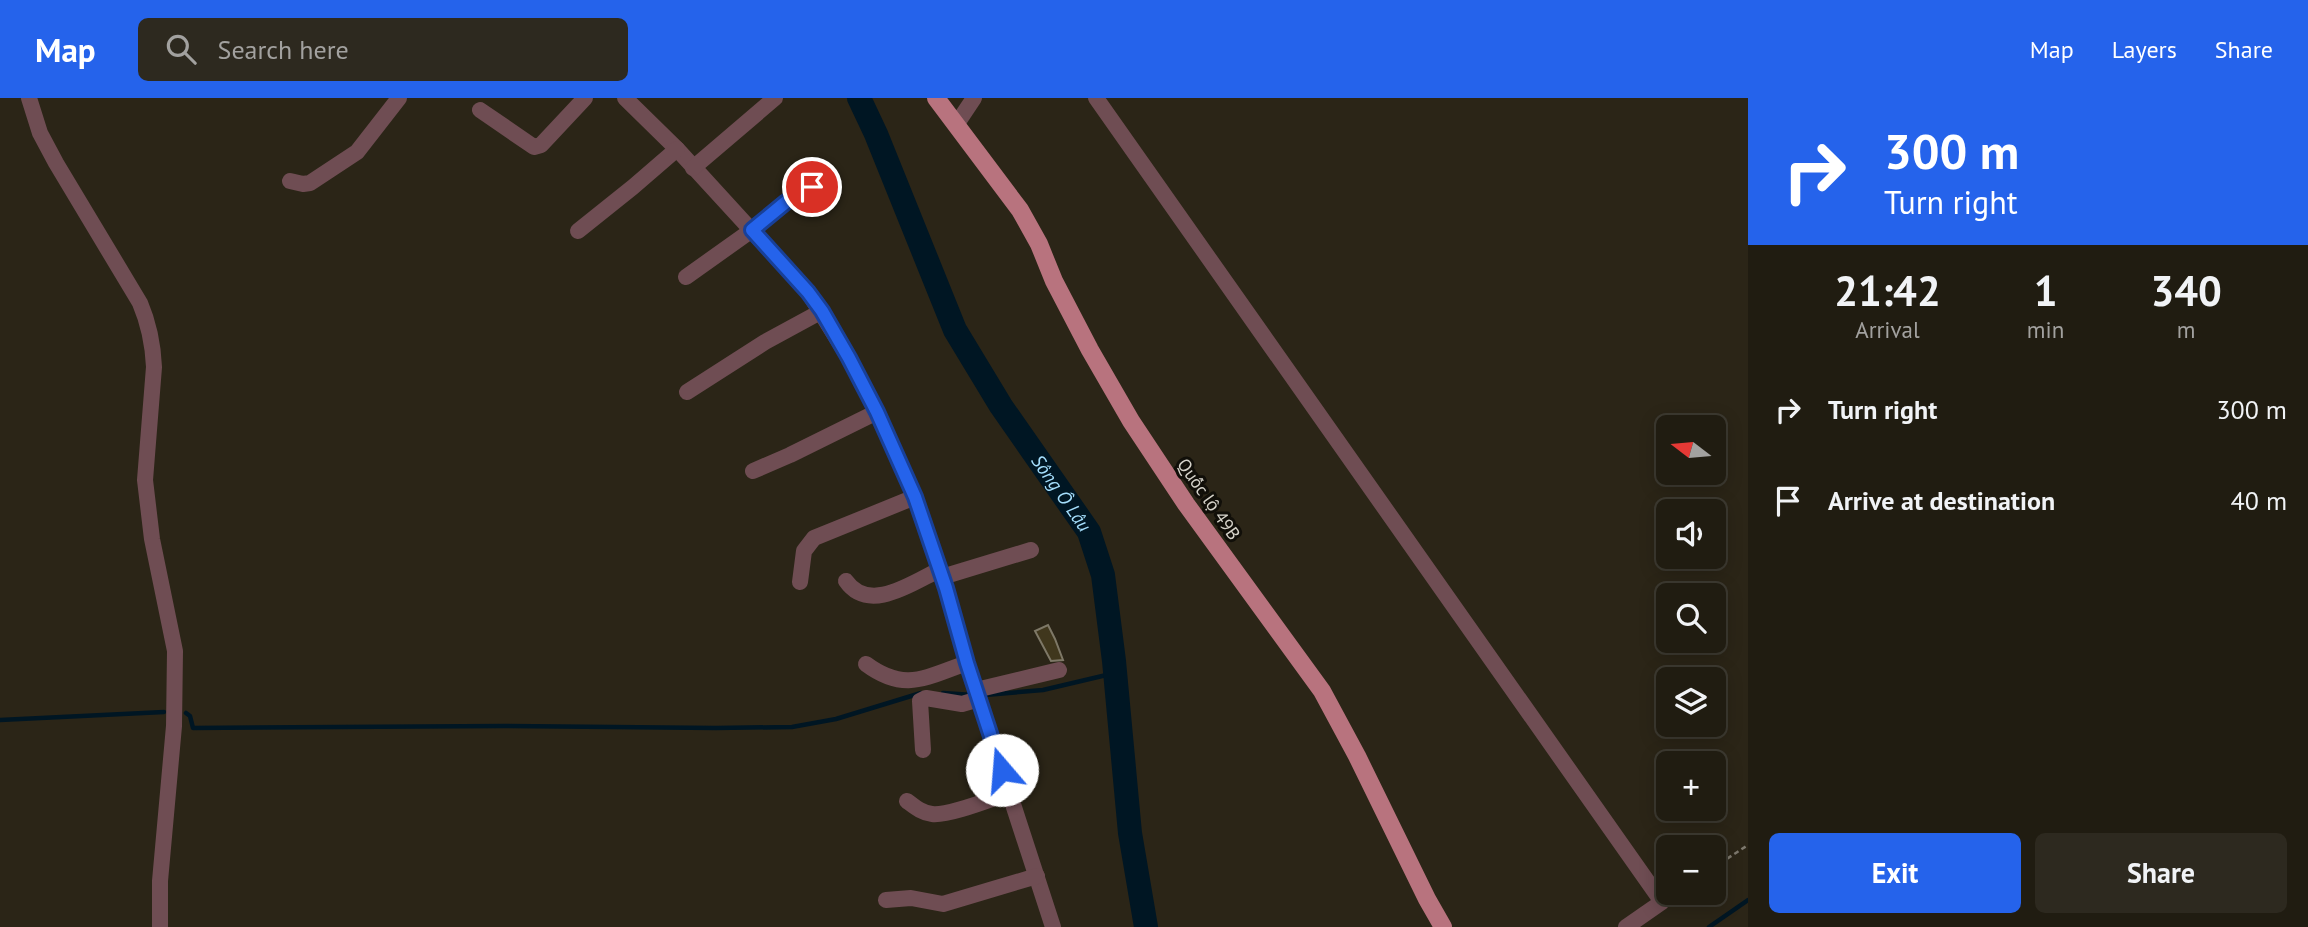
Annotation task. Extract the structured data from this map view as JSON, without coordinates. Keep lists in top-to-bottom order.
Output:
{
  "streets": {
    "main road": ["Quốc lộ 49B"]
  },
  "water": ["Sông Ô Lâu"],
  "north": "left",
  "page": {
    "header": "Map",
    "search": "Search here",
    "nav": ["Map", "Layers", "Share"],
    "turn": ["300 m", "Turn right"],
    "eta": [
      "21:42",
      "Arrival",
      "1",
      "min",
      "340",
      "m"
    ],
    "list": [
      {
        "name": "Turn right",
        "value": "300 m"
      },
      {
        "name": "Arrive at destination",
        "value": "40 m"
      }
    ],
    "map_buttons": ["+", "−"],
    "buttons": ["Exit", "Share"]
  }
}
